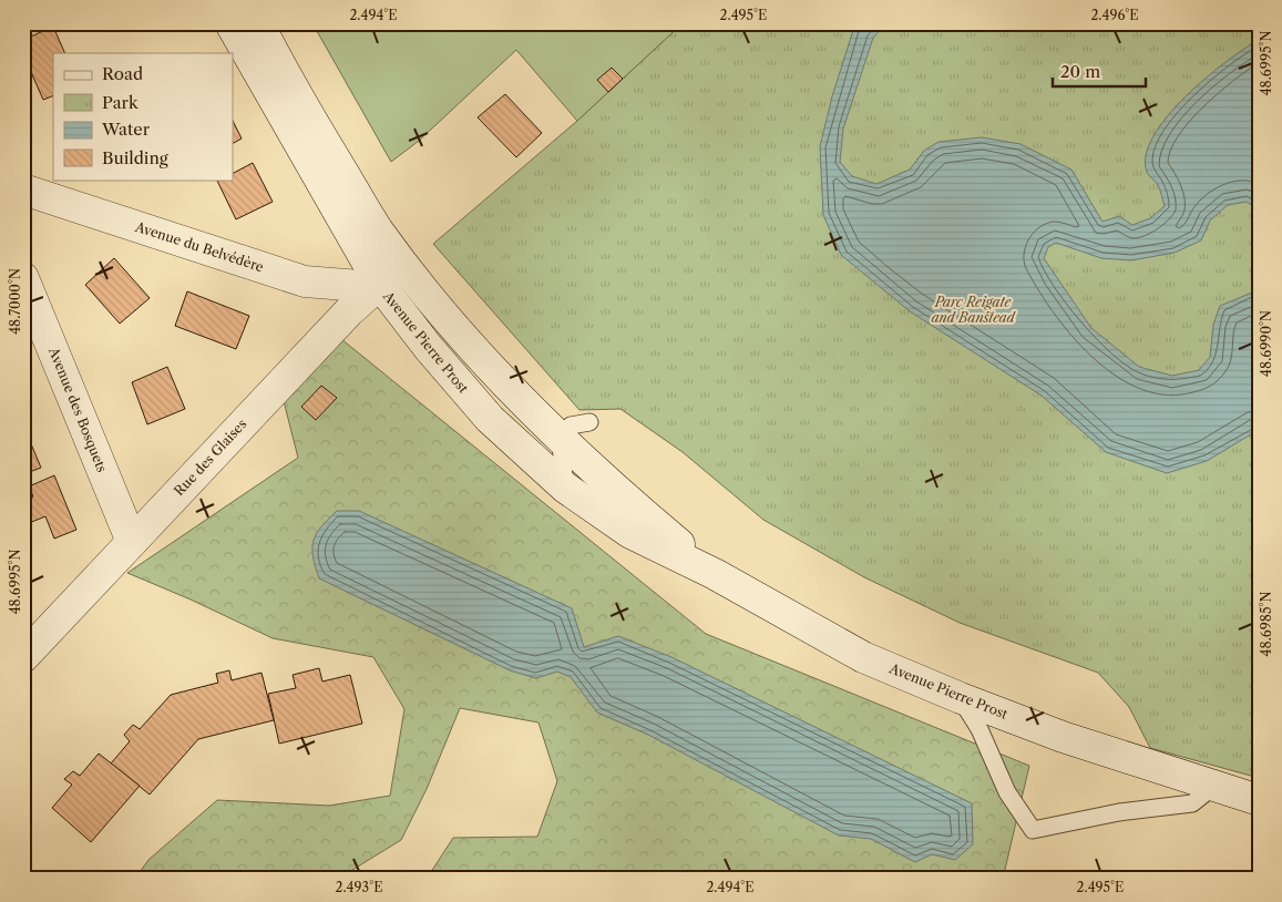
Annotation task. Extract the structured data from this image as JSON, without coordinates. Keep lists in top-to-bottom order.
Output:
{
  "streets": {
    "main road": [
      "Avenue du Belvédère",
      "Avenue Pierre Prost",
      "Avenue des Bosquets",
      "Rue des Glaises"
    ]
  },
  "crossings": [
    ["Avenue du Belvédère", "Avenue Pierre Prost"],
    ["Avenue du Belvédère", "Rue des Glaises"],
    ["Avenue Pierre Prost", "Rue des Glaises"],
    ["Avenue des Bosquets", "Rue des Glaises"]
  ],
  "parks": ["Parc Reigate and Banstead"],
  "legend": [
    "Road",
    "Park",
    "Water",
    "Building"
  ],
  "scale_bar": "20 m",
  "coordinates": [
    "2.494°E",
    "2.495°E",
    "2.496°E",
    "48.6995°N",
    "48.7000°N",
    "48.6990°N",
    "48.6985°N",
    "2.493°E"
  ]
}
